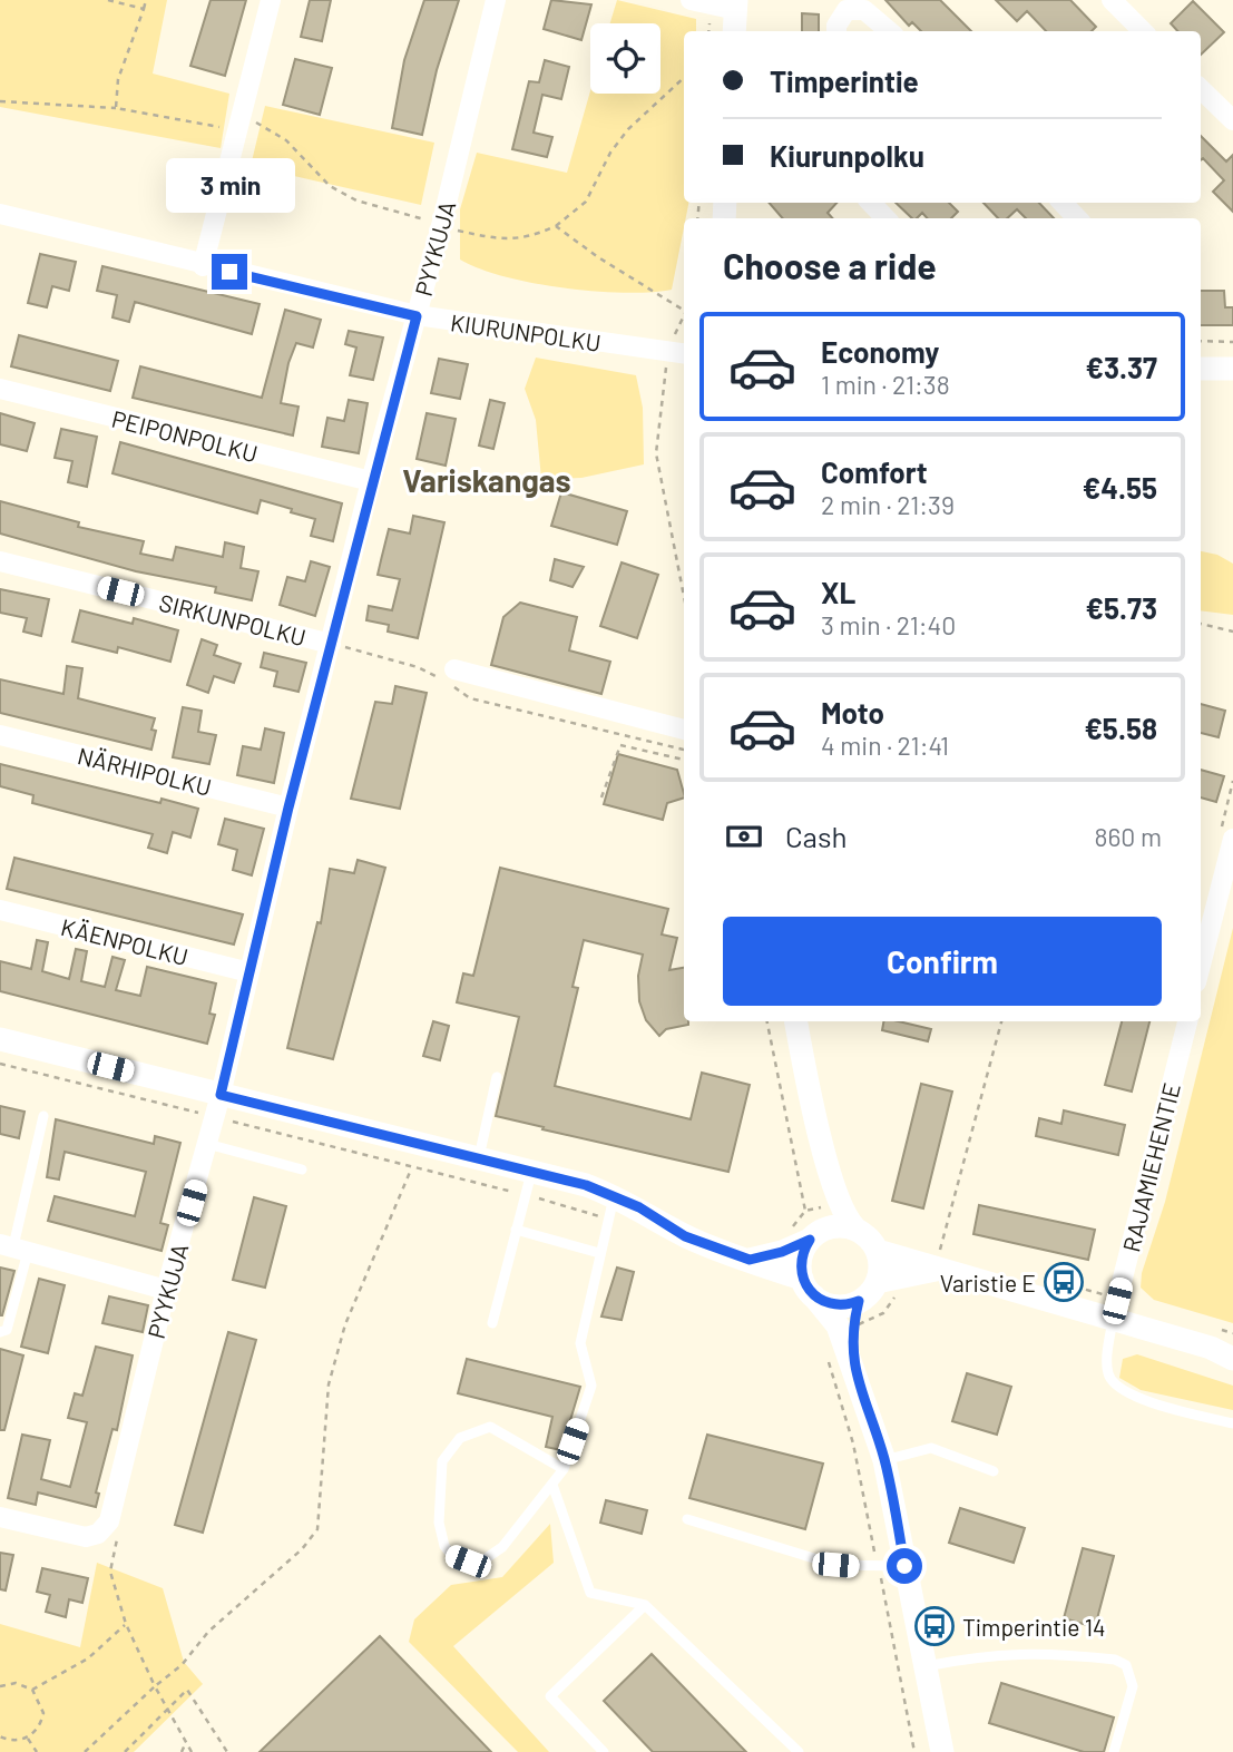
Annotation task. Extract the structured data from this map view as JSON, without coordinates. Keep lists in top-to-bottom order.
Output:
{
  "streets": {
    "street": [
      "PYYKUJA",
      "KIURUNPOLKU",
      "PEIPONPOLKU",
      "SIRKUNPOLKU",
      "NÄRHIPOLKU",
      "KÄENPOLKU",
      "RAJAMIEHENTIE"
    ]
  },
  "crossings": [
    ["PYYKUJA", "KIURUNPOLKU"],
    ["PYYKUJA", "PEIPONPOLKU"],
    ["PYYKUJA", "SIRKUNPOLKU"],
    ["PYYKUJA", "NÄRHIPOLKU"],
    ["PYYKUJA", "KÄENPOLKU"]
  ],
  "districts": ["Variskangas"],
  "places": {
    "bus stop": ["Varistie E", "Timperintie 14"]
  },
  "page": {
    "banner": ["Timperintie", "Kiurunpolku"],
    "bubble": "3 min",
    "heading": "Choose a ride",
    "list": [
      {
        "name": "Economy",
        "note": "1 min · 21:38",
        "value": "€3.37"
      },
      {
        "name": "Comfort",
        "note": "2 min · 21:39",
        "value": "€4.55"
      },
      {
        "name": "XL",
        "note": "3 min · 21:40",
        "value": "€5.73"
      },
      {
        "name": "Moto",
        "note": "4 min · 21:41",
        "value": "€5.58"
      }
    ],
    "pay": ["Cash", "860 m"],
    "buttons": "Confirm"
  }
}
